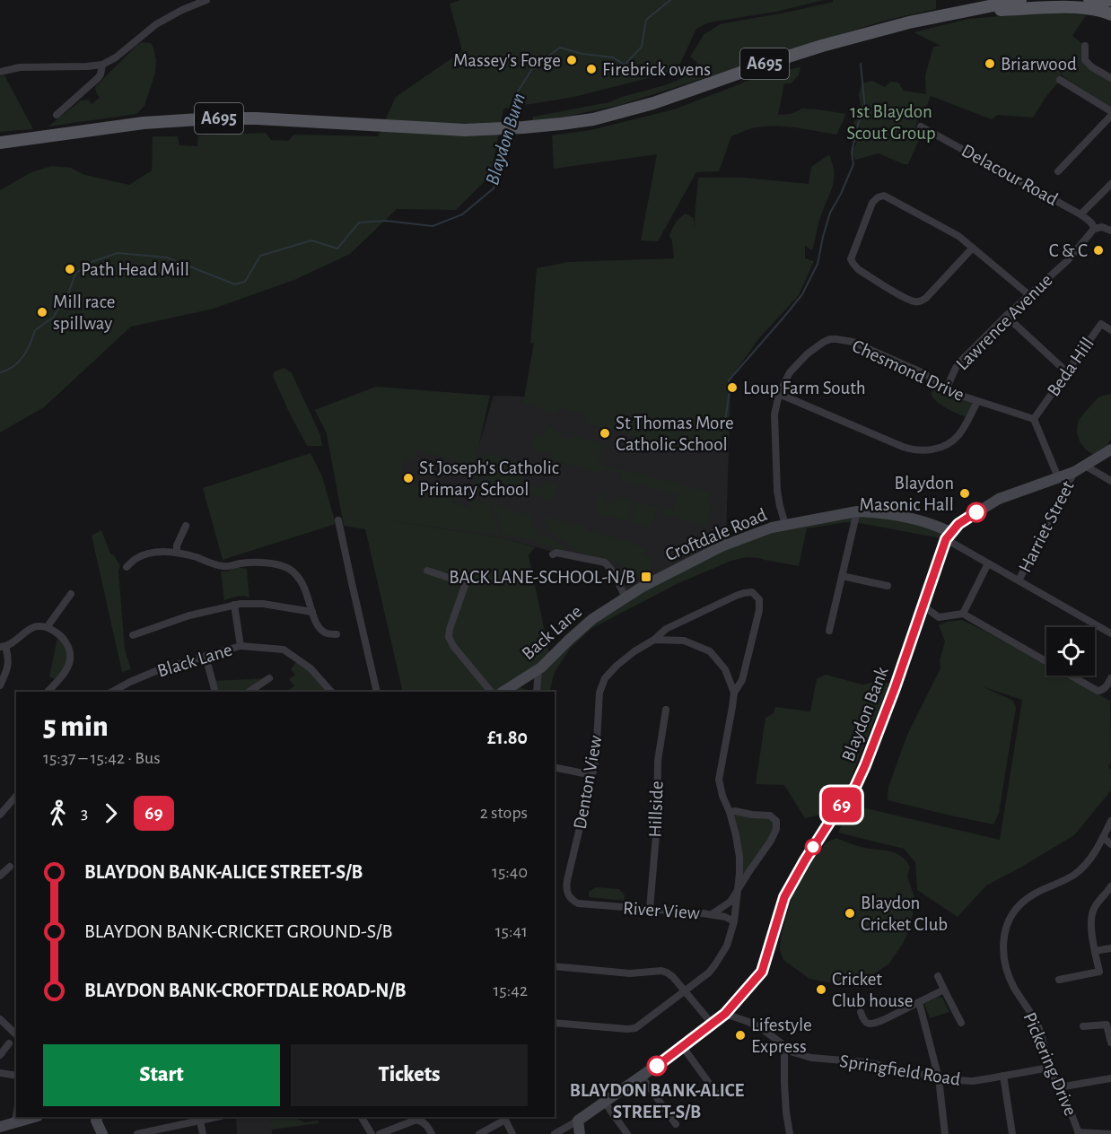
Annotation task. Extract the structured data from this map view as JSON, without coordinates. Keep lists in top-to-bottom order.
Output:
{
  "streets": {
    "main road": ["A695"],
    "street": [
      "Delacour Road",
      "Lawrence Avenue",
      "Beda Hill",
      "Chesmond Drive",
      "Harriet Street",
      "Croftdale Road",
      "Back Lane",
      "Black Lane",
      "Blaydon Bank",
      "Denton View",
      "Hillside",
      "River View",
      "Pickering Drive",
      "Springfield Road"
    ]
  },
  "crossings": [
    ["Delacour Road", "Lawrence Avenue"],
    ["Lawrence Avenue", "Chesmond Drive"],
    ["Beda Hill", "Chesmond Drive"],
    ["Chesmond Drive", "Croftdale Road"],
    ["Croftdale Road", "Back Lane"],
    ["Croftdale Road", "Blaydon Bank"],
    ["Blaydon Bank", "Springfield Road"],
    ["Denton View", "River View"],
    ["Hillside", "River View"],
    ["Pickering Drive", "Springfield Road"]
  ],
  "water": ["Blaydon Burn"],
  "parks": ["1st Blaydon Scout Group"],
  "places": {
    "other": [
      "Massey's Forge",
      "Briarwood",
      "Firebrick ovens",
      "C & C",
      "Path Head Mill",
      "Mill race spillway",
      "Loup Farm South",
      "St Thomas More Catholic School",
      "St Joseph's Catholic Primary School",
      "Blaydon Masonic Hall",
      "Blaydon Cricket Club",
      "Cricket Club house",
      "Lifestyle Express",
      "BLAYDON BANK-ALICE STREET-S/B"
    ],
    "transit": ["BACK LANE-SCHOOL-N/B"]
  },
  "lines": ["bus line 69"],
  "page": {
    "on_map": "69",
    "heading": ["5 min", "15:37 – 15:42 · Bus", "£1.80"],
    "legs": ["3", "69", "2 stops"],
    "list": [
      {
        "name": "BLAYDON BANK-ALICE STREET-S/B",
        "value": "15:40"
      },
      {
        "name": "BLAYDON BANK-CRICKET GROUND-S/B",
        "value": "15:41"
      },
      {
        "name": "BLAYDON BANK-CROFTDALE ROAD-N/B",
        "value": "15:42"
      }
    ],
    "buttons": ["Start", "Tickets"]
  }
}
